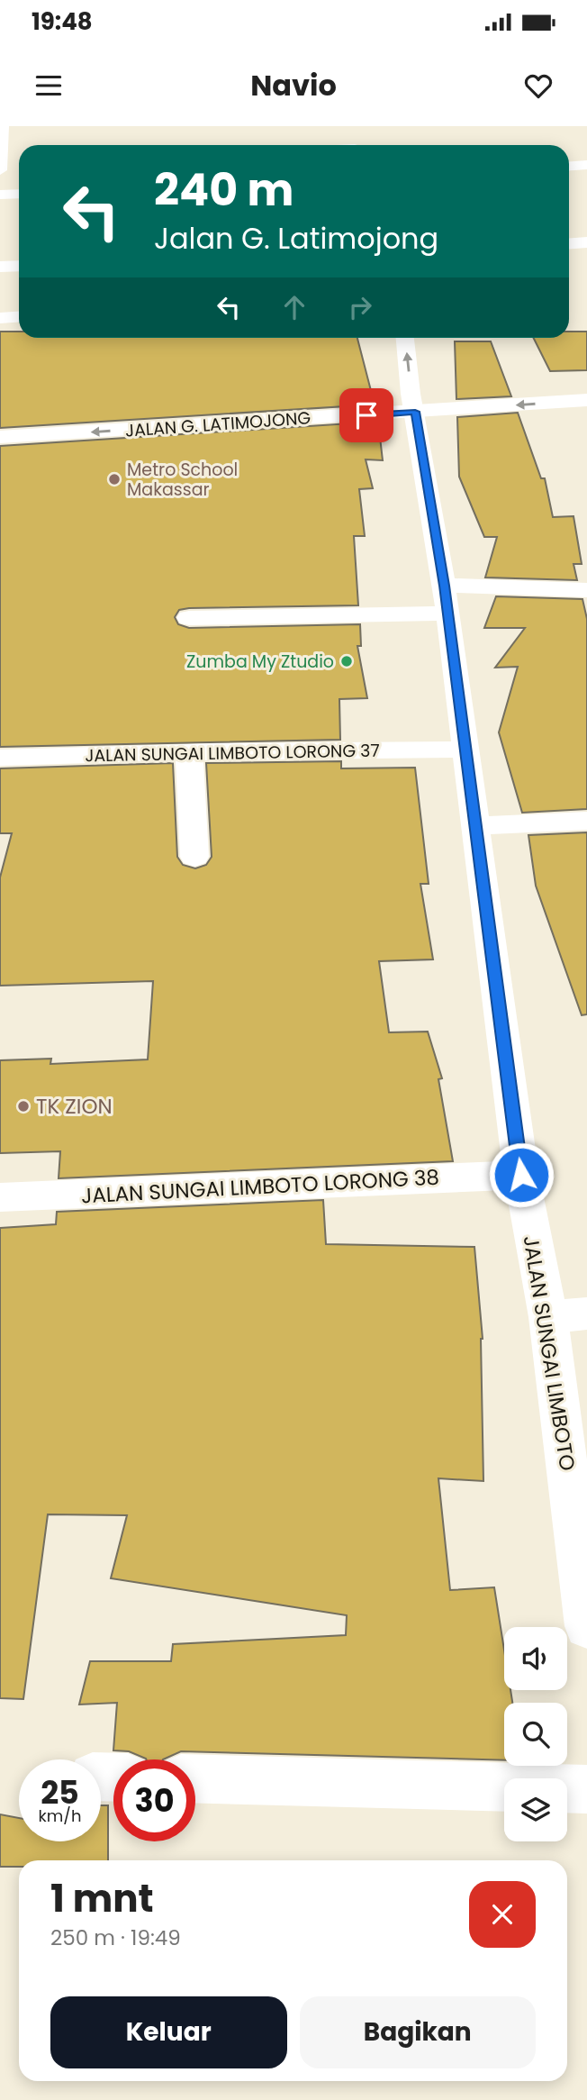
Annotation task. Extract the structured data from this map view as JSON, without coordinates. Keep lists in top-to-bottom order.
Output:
{
  "streets": {
    "street": [
      "JALAN G. LATIMOJONG",
      "JALAN SUNGAI LIMBOTO LORONG 37",
      "JALAN SUNGAI LIMBOTO LORONG 38",
      "JALAN SUNGAI LIMBOTO"
    ]
  },
  "crossings": [
    ["JALAN G. LATIMOJONG", "JALAN SUNGAI LIMBOTO"],
    ["JALAN SUNGAI LIMBOTO LORONG 37", "JALAN SUNGAI LIMBOTO"],
    ["JALAN SUNGAI LIMBOTO LORONG 38", "JALAN SUNGAI LIMBOTO"]
  ],
  "places": ["Metro School Makassar", "Zumba My Ztudio", "TK ZION"],
  "page": {
    "status": "19:48",
    "header": "Navio",
    "turn": ["240 m", "Jalan G. Latimojong"],
    "speed": "25 km/h",
    "limit": "30",
    "heading": ["1 mnt", "250 m · 19:49"],
    "buttons": ["Keluar", "Bagikan"]
  }
}
